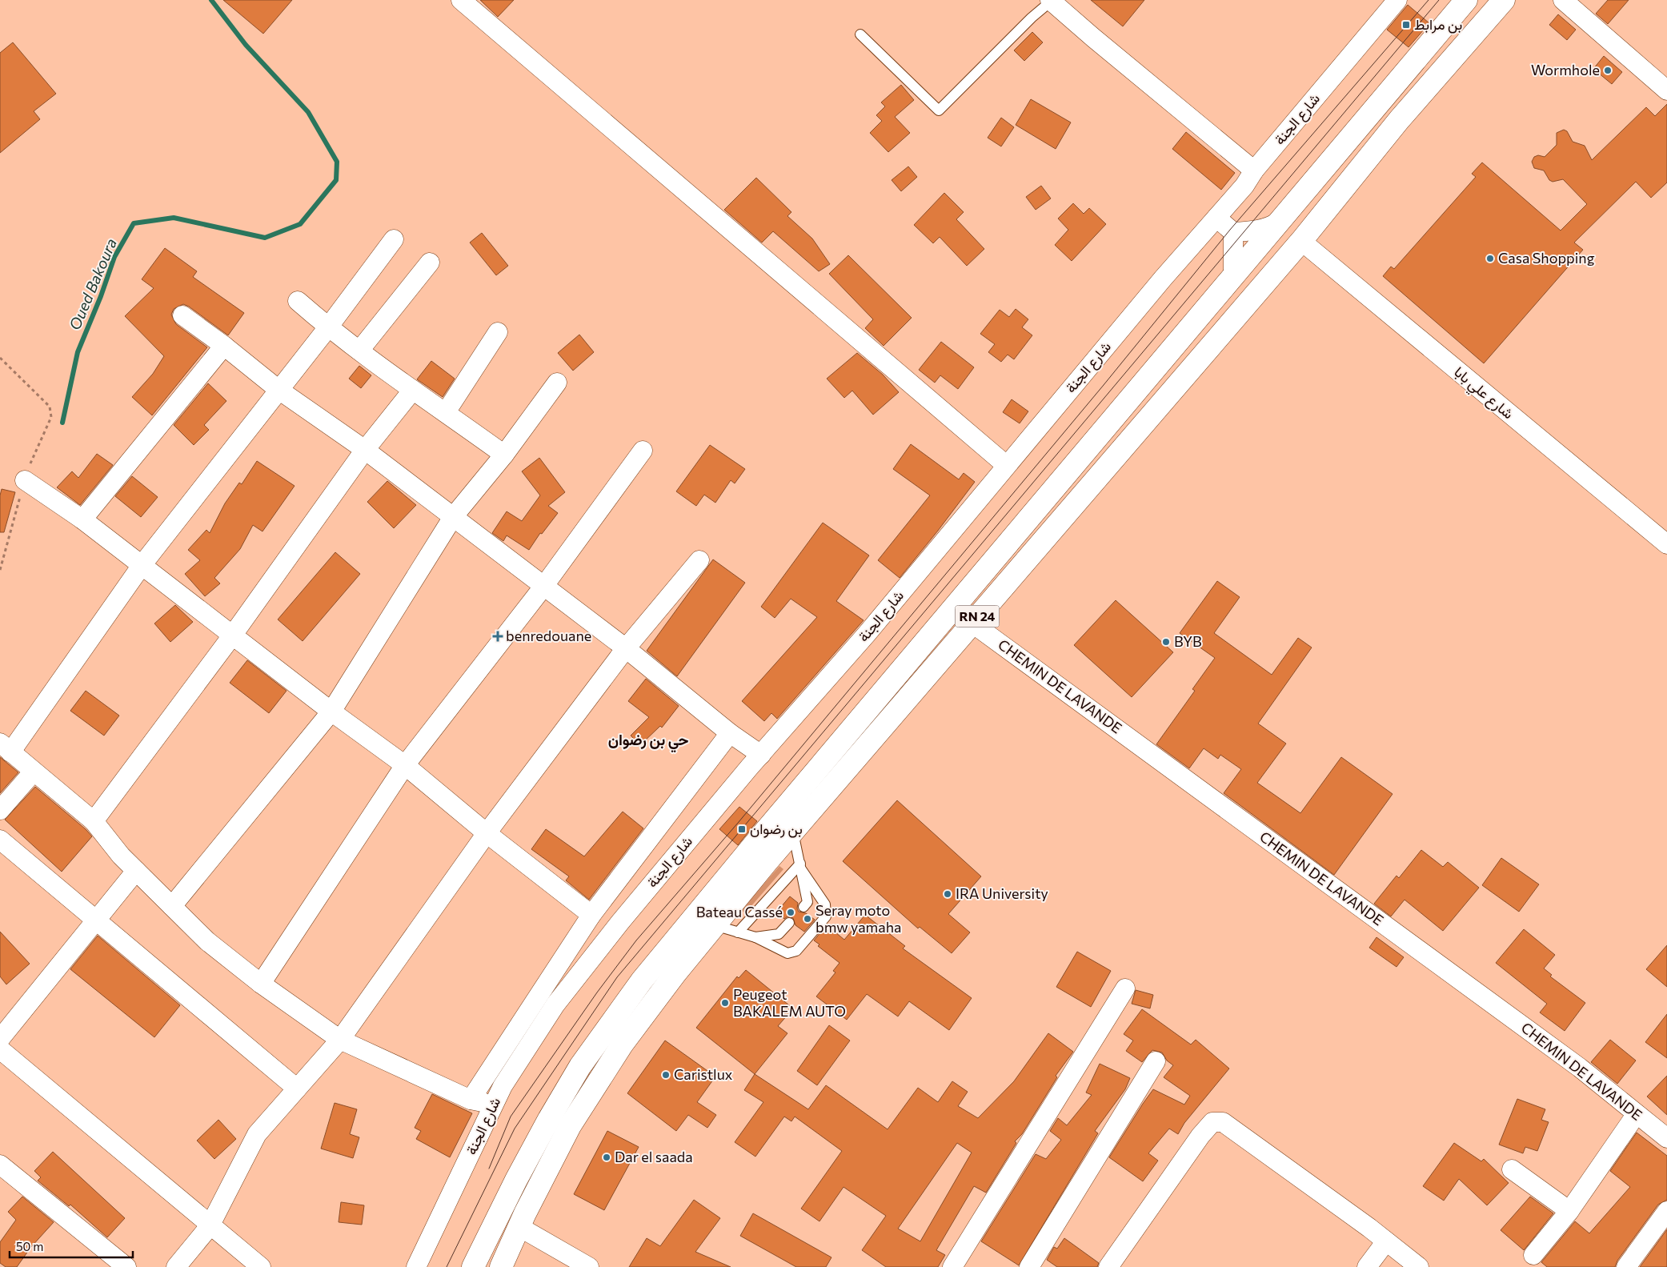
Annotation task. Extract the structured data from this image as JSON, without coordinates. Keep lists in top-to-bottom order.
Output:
{
  "streets": {
    "main road": ["RN 24"],
    "street": ["شارع الجنة", "شارع علي بابا", "CHEMIN DE LAVANDE"]
  },
  "crossings": [
    ["شارع علي بابا", "RN 24"],
    ["RN 24", "CHEMIN DE LAVANDE"]
  ],
  "districts": ["حي بن رضوان"],
  "water": ["Oued Bakoura"],
  "places": {
    "transit": ["بن مرابط", "بن رضوان"],
    "other": [
      "Wormhole",
      "Casa Shopping",
      "BYB",
      "IRA University",
      "Bateau Cassé",
      "Seray moto bmw yamaha",
      "Peugeot BAKALEM AUTO",
      "Caristlux",
      "Dar el saada"
    ],
    "health": ["benredouane"]
  },
  "scale_bar": "50 m"
}
